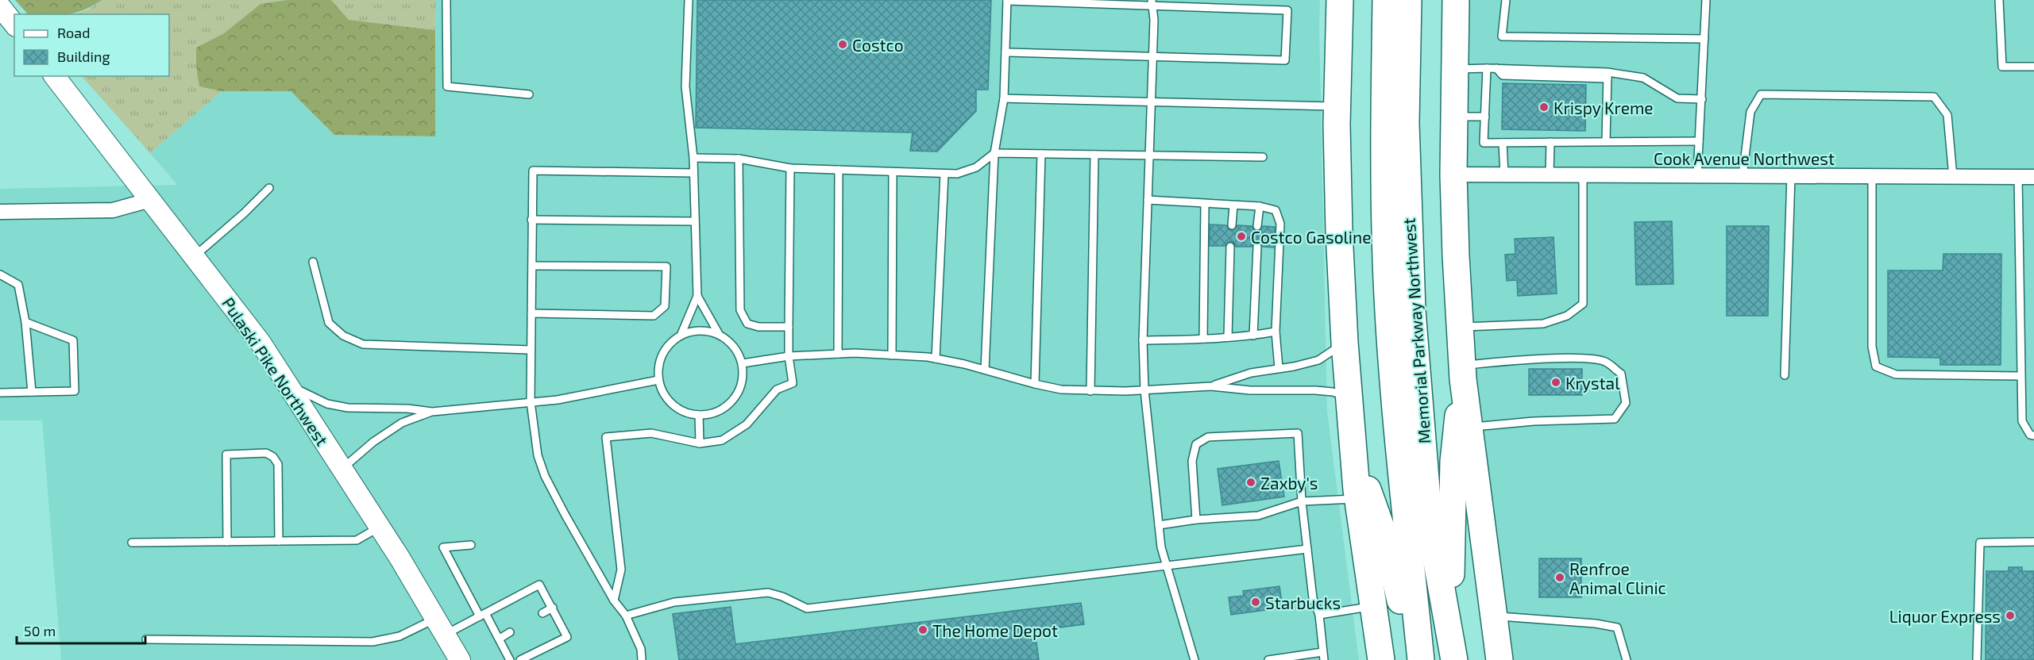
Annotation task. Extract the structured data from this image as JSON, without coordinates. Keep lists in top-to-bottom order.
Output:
{
  "streets": {
    "highway": ["Memorial Parkway Northwest"],
    "main road": ["Pulaski Pike Northwest"],
    "street": ["Cook Avenue Northwest"]
  },
  "places": [
    "Costco",
    "Krispy Kreme",
    "Costco Gasoline",
    "Krystal",
    "Zaxby's",
    "Renfroe Animal Clinic",
    "Starbucks",
    "Liquor Express",
    "The Home Depot"
  ],
  "legend": ["Road", "Building"],
  "scale_bar": "50 m"
}
